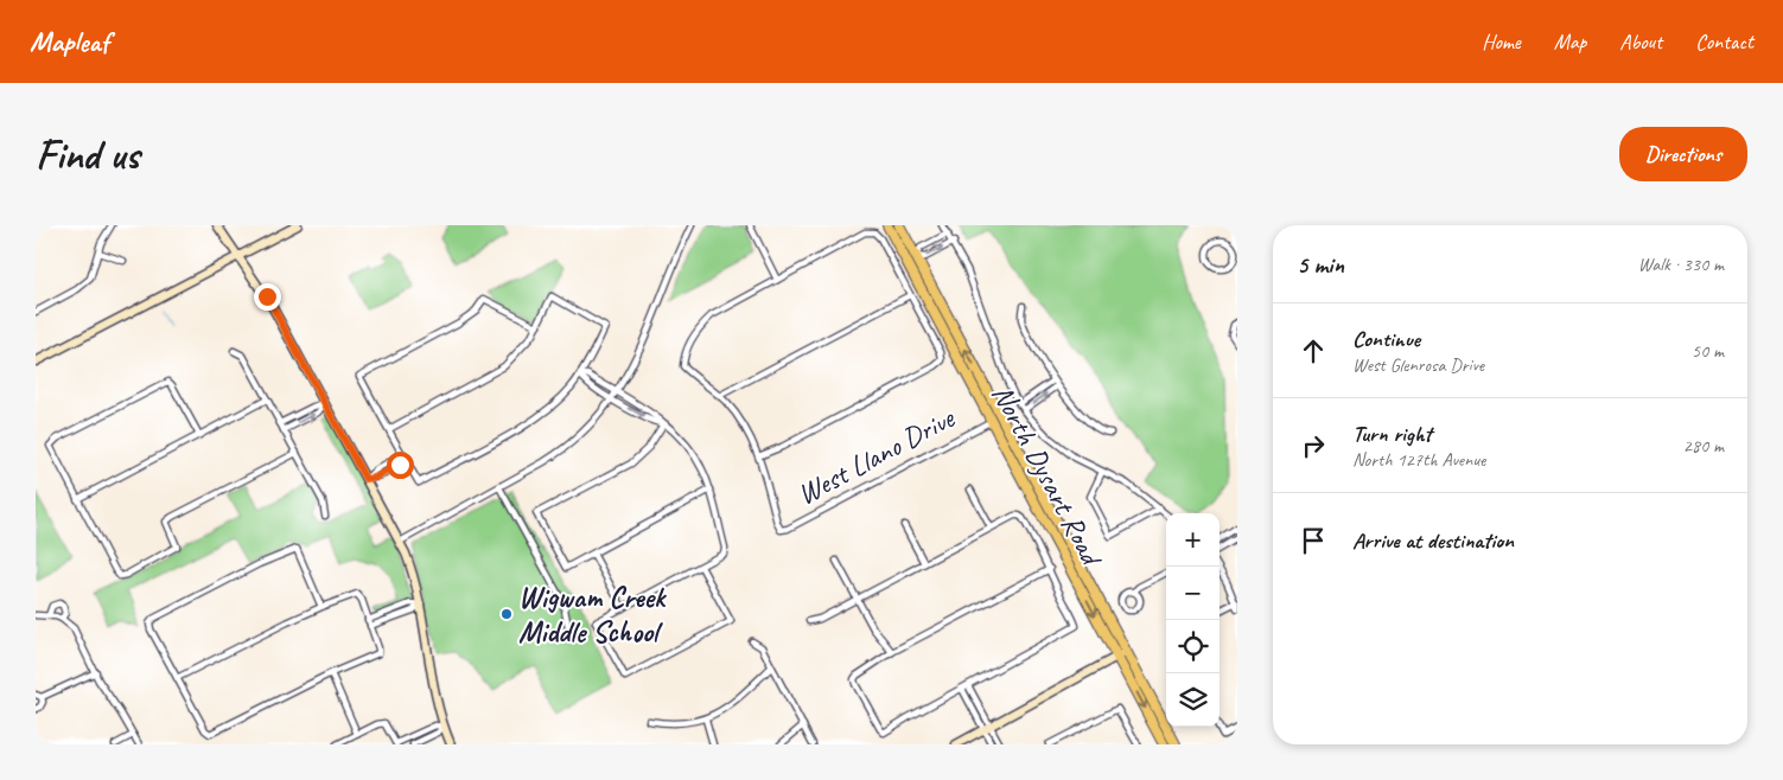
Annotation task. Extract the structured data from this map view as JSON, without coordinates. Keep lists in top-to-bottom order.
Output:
{
  "streets": {
    "main road": ["North Dysart Road"],
    "street": ["West Llano Drive"]
  },
  "crossings": [
    ["West Llano Drive", "North Dysart Road"]
  ],
  "places": ["Wigwam Creek Middle School"],
  "page": {
    "header": "Mapleaf",
    "nav": [
      "Home",
      "Map",
      "About",
      "Contact"
    ],
    "buttons": "Directions",
    "title": "Find us",
    "heading": ["5 min", "Walk · 330 m"],
    "list": [
      ["Continue", "West Glenrosa Drive", "50 m"],
      ["Turn right", "North 127th Avenue", "280 m"],
      "Arrive at destination"
    ],
    "map_buttons": ["+", "−"]
  }
}
